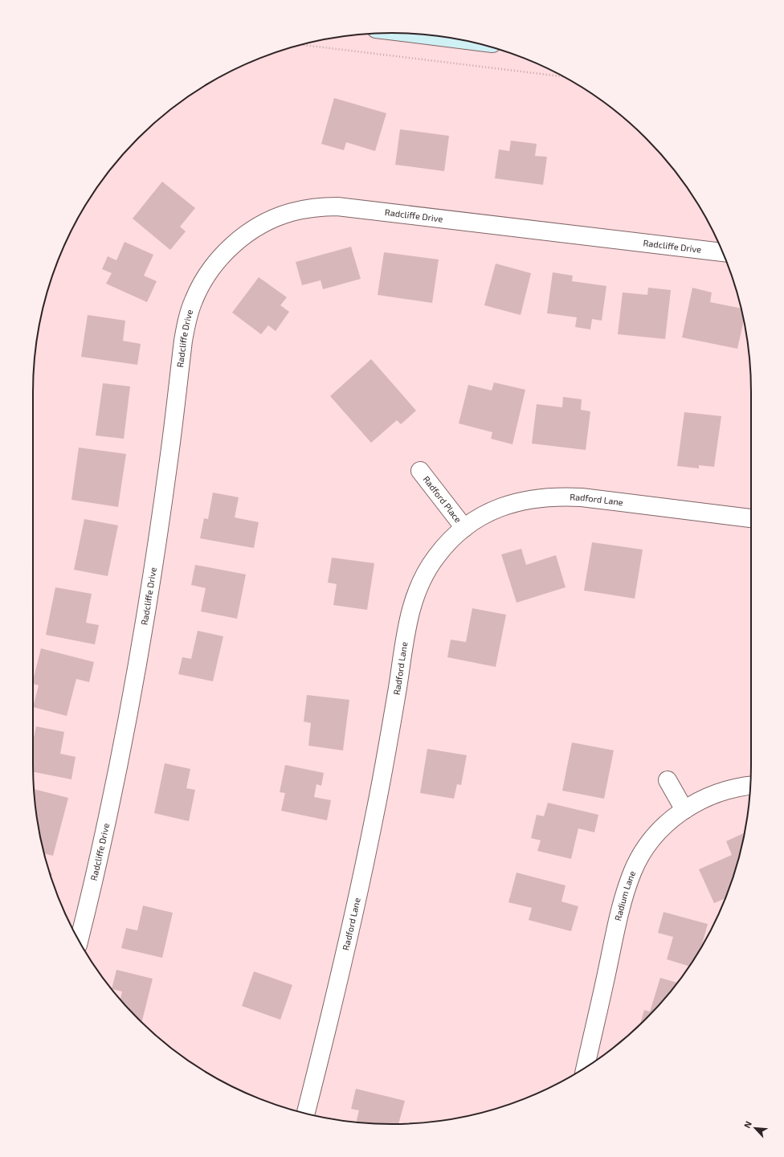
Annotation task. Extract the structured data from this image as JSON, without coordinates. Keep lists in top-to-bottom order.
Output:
{
  "streets": {
    "street": [
      "Radcliffe Drive",
      "Radford Place",
      "Radford Lane",
      "Radium Lane"
    ]
  },
  "crossings": [
    ["Radford Place", "Radford Lane"]
  ],
  "north": "top left"
}
